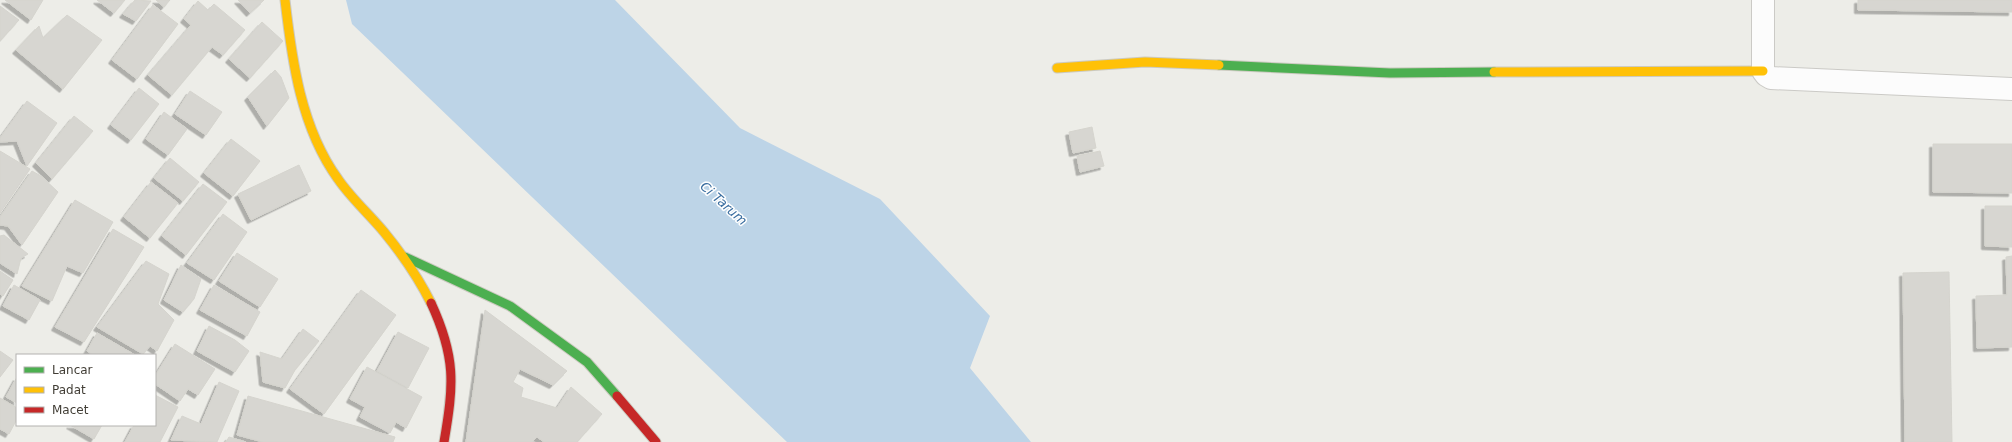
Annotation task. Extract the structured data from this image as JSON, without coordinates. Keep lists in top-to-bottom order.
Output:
{
  "water": ["Ci Tarum"],
  "legend": ["Lancar", "Padat", "Macet"]
}
